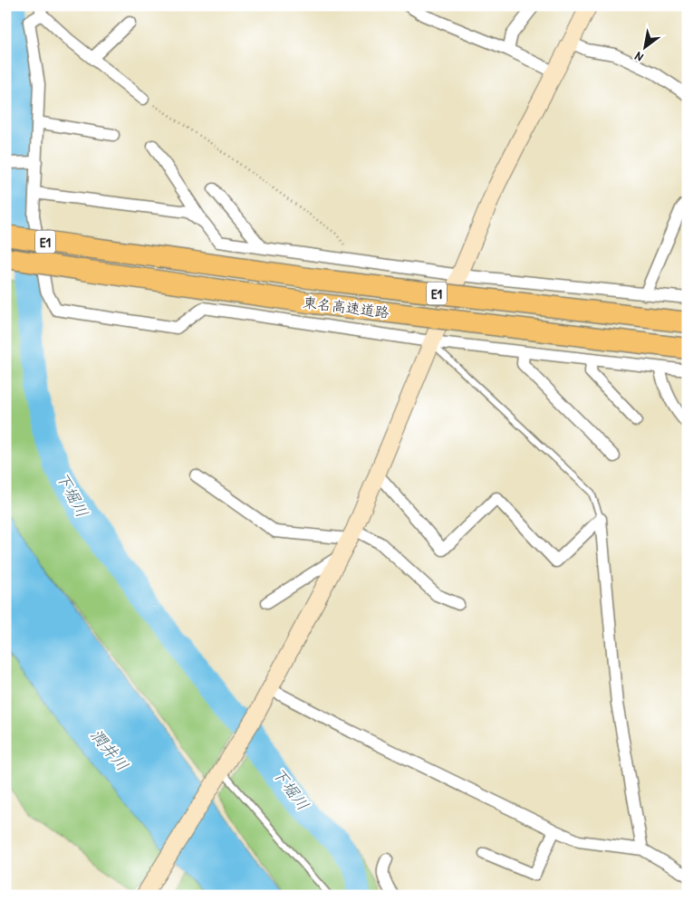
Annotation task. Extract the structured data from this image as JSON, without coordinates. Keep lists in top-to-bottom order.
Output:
{
  "streets": {
    "highway": ["E1", "東名高速道路"]
  },
  "water": ["下堀川", "潤井川"],
  "north": "bottom left"
}
